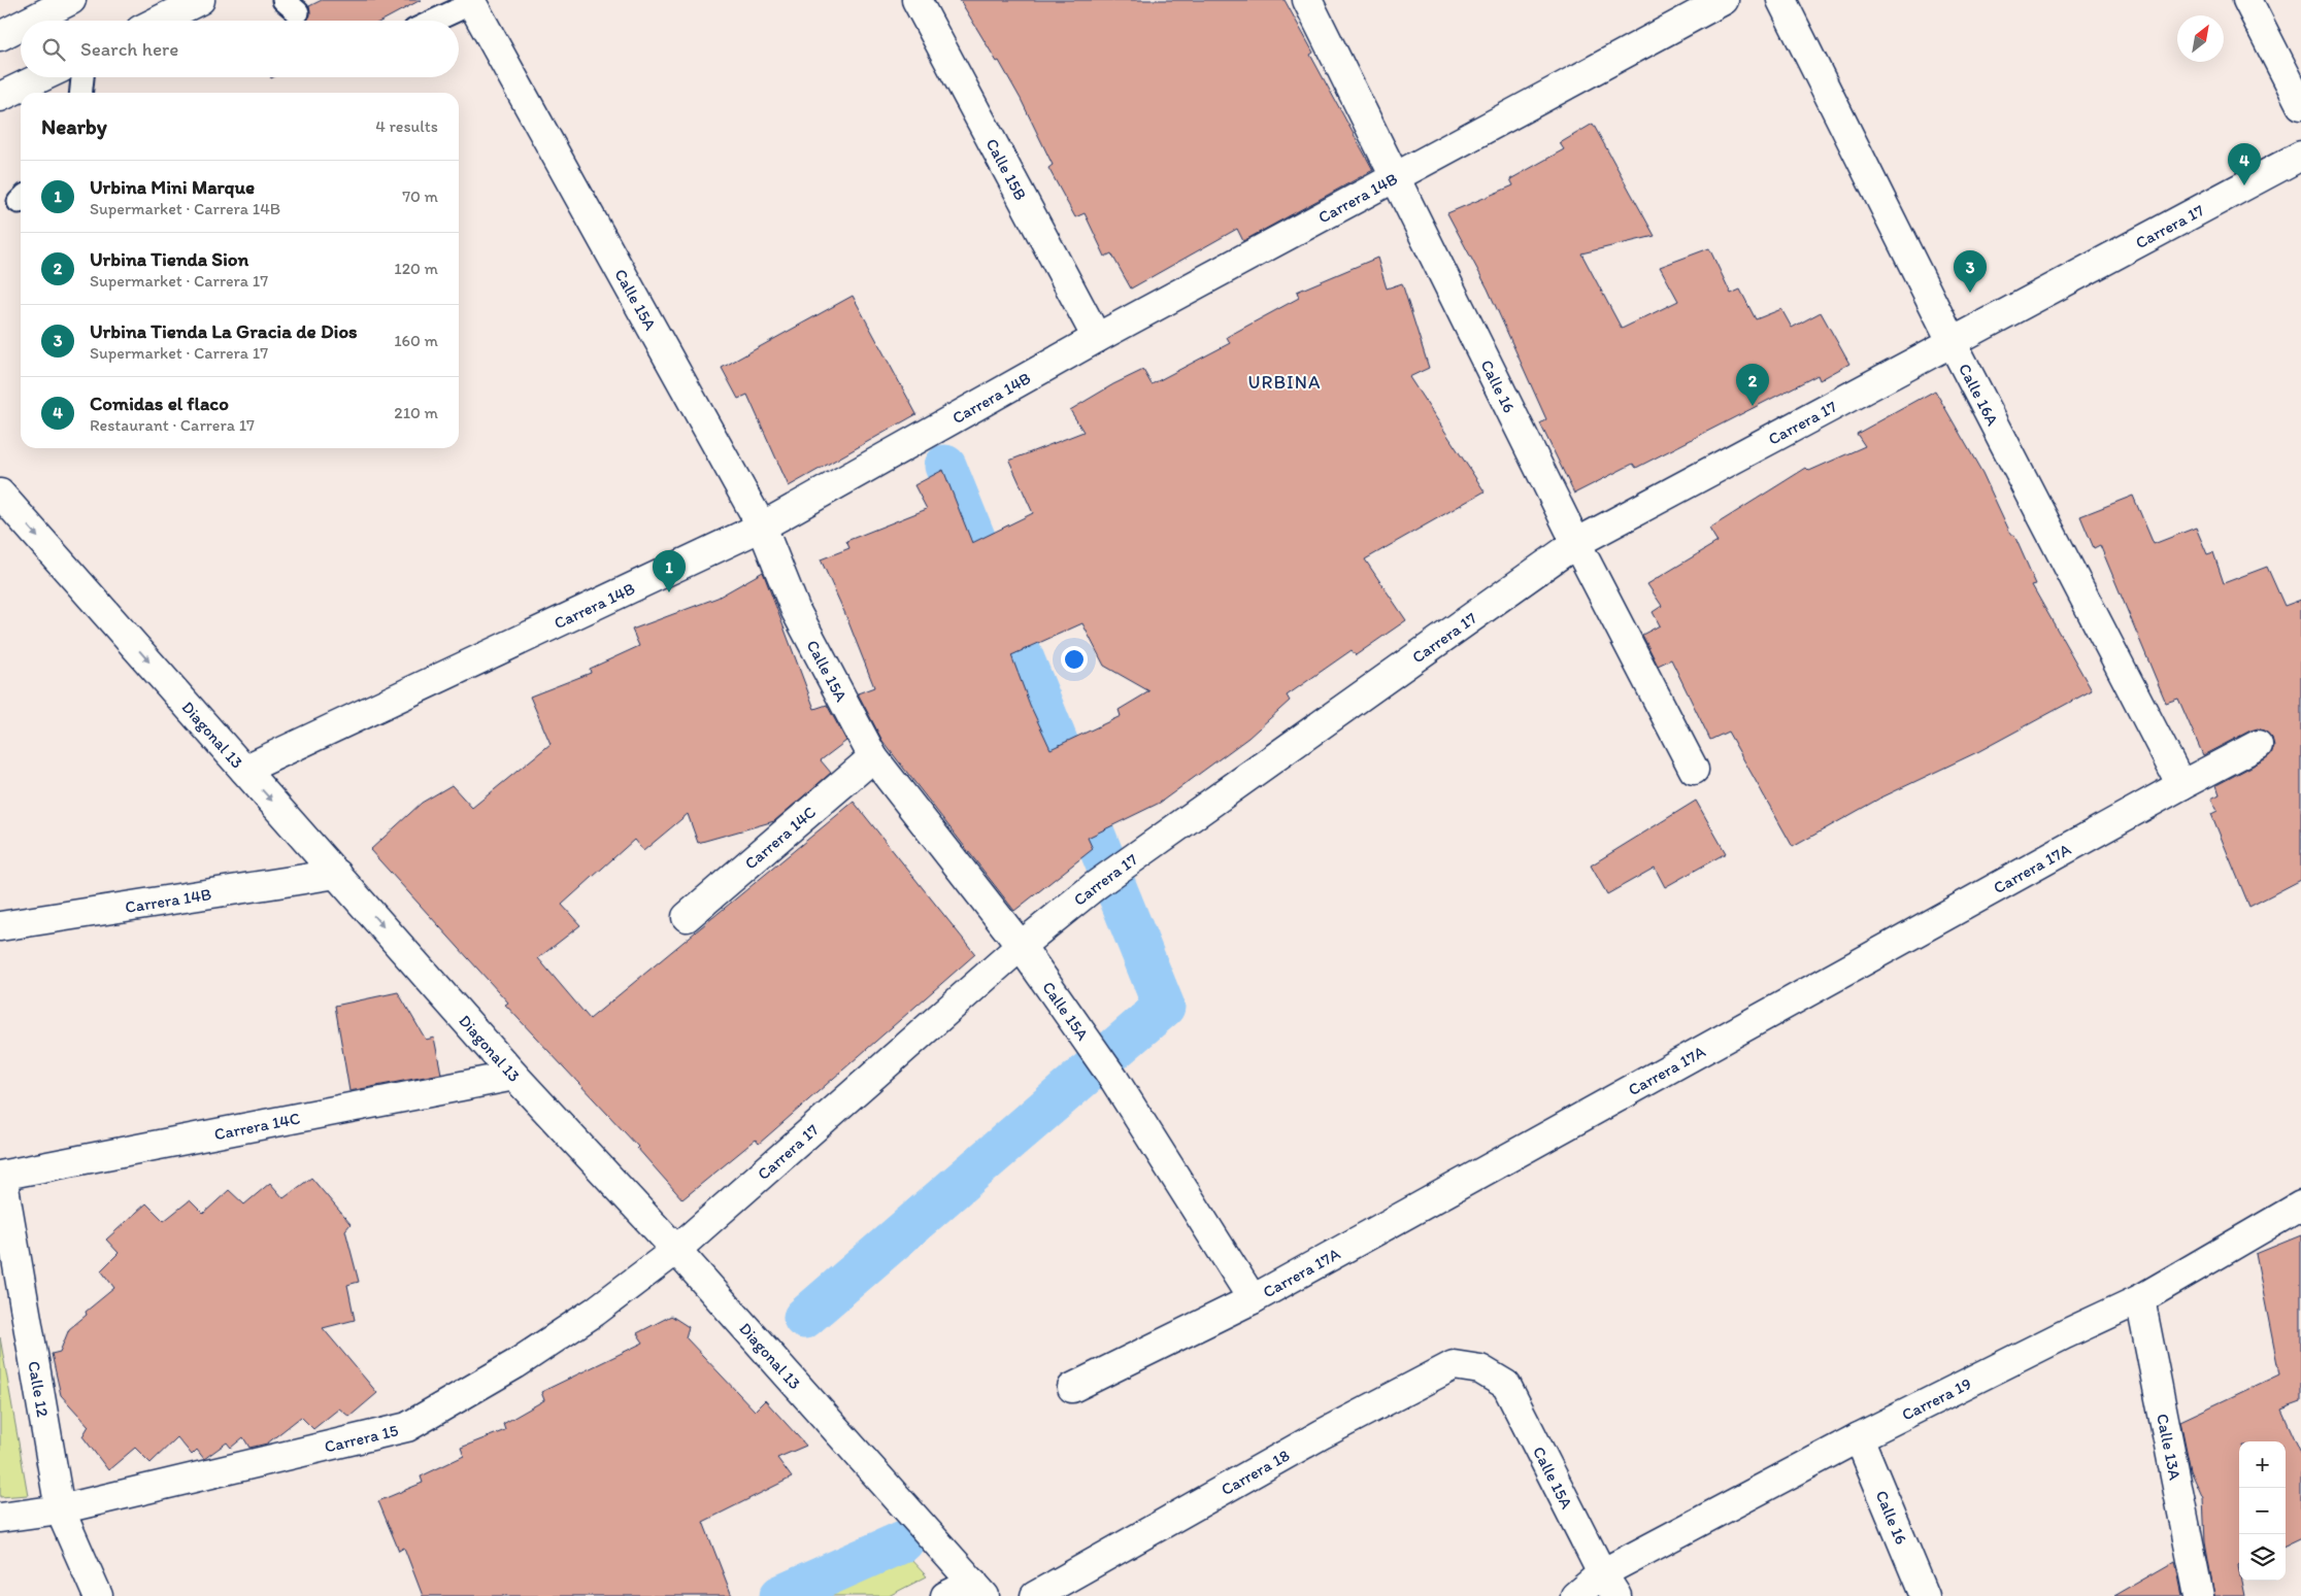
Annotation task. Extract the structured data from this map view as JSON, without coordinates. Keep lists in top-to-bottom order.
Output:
{
  "streets": {
    "street": [
      "Calle 15B",
      "Carrera 14B",
      "Carrera 17",
      "Calle 15A",
      "Calle 16",
      "Calle 16A",
      "Diagonal 13",
      "Carrera 14C",
      "Carrera 17A",
      "Calle 12",
      "Carrera 19",
      "Carrera 15",
      "Calle 13A",
      "Carrera 18"
    ]
  },
  "crossings": [
    ["Calle 15B", "Carrera 14B"],
    ["Carrera 14B", "Calle 15A"],
    ["Carrera 14B", "Calle 16"],
    ["Carrera 14B", "Diagonal 13"],
    ["Carrera 17", "Calle 15A"],
    ["Carrera 17", "Calle 16"],
    ["Carrera 17", "Calle 16A"],
    ["Carrera 17", "Diagonal 13"],
    ["Carrera 17", "Carrera 15"],
    ["Calle 15A", "Carrera 14C"],
    ["Calle 15A", "Carrera 17A"],
    ["Calle 15A", "Carrera 19"],
    ["Calle 15A", "Carrera 18"],
    ["Calle 16", "Carrera 19"],
    ["Calle 16A", "Carrera 17A"],
    ["Diagonal 13", "Carrera 14C"],
    ["Diagonal 13", "Carrera 15"],
    ["Carrera 14C", "Calle 12"],
    ["Calle 12", "Carrera 15"],
    ["Carrera 19", "Calle 13A"]
  ],
  "one_way": ["Diagonal 13"],
  "districts": ["URBINA"],
  "north": "top right",
  "page": {
    "search": "Search here",
    "heading": ["Nearby", "4 results"],
    "pins": [
      "4",
      "3",
      "2",
      "1"
    ],
    "list": [
      {
        "mark": "1",
        "name": "Urbina Mini Marque",
        "note": "Supermarket · Carrera 14B",
        "value": "70 m"
      },
      {
        "mark": "2",
        "name": "Urbina Tienda Sion",
        "note": "Supermarket · Carrera 17",
        "value": "120 m"
      },
      {
        "mark": "3",
        "name": "Urbina Tienda La Gracia de Dios",
        "note": "Supermarket · Carrera 17",
        "value": "160 m"
      },
      {
        "mark": "4",
        "name": "Comidas el flaco",
        "note": "Restaurant · Carrera 17",
        "value": "210 m"
      }
    ],
    "map_buttons": ["+", "−"]
  }
}
